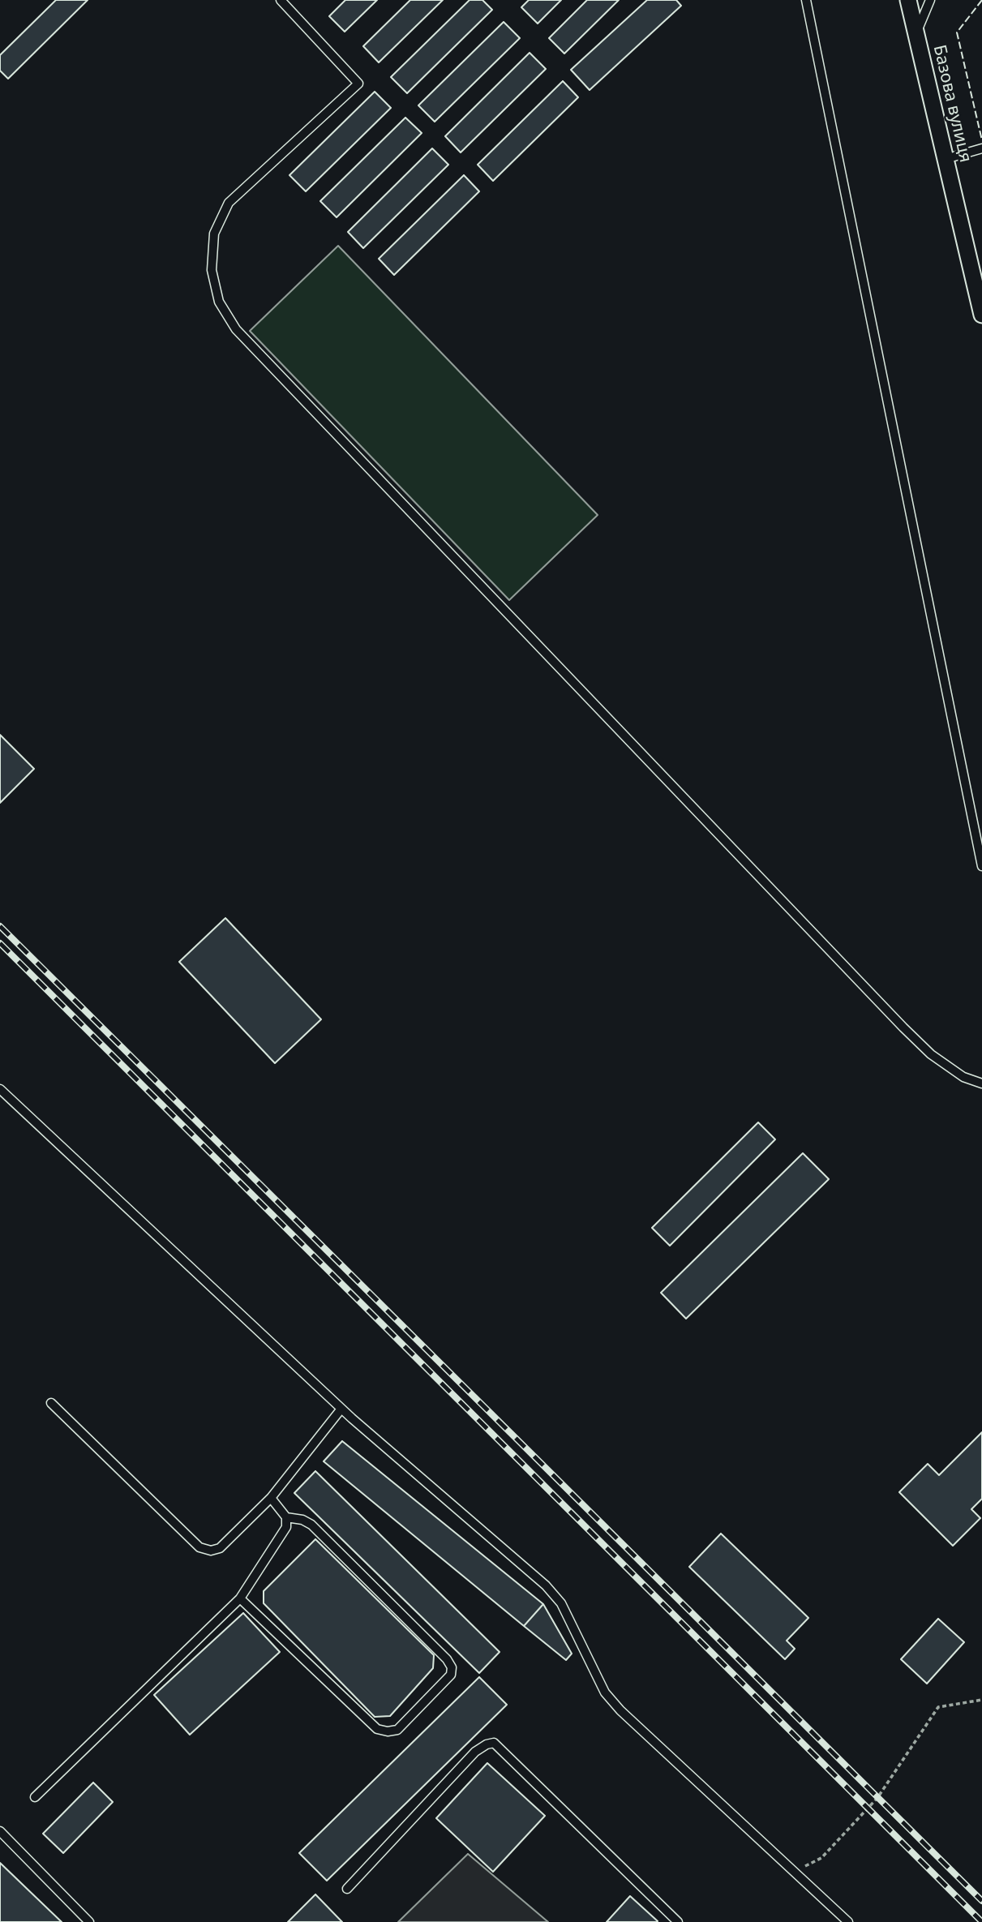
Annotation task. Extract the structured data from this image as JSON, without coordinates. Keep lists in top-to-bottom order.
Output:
{
  "streets": {
    "street": ["Базова вулиця"]
  }
}
